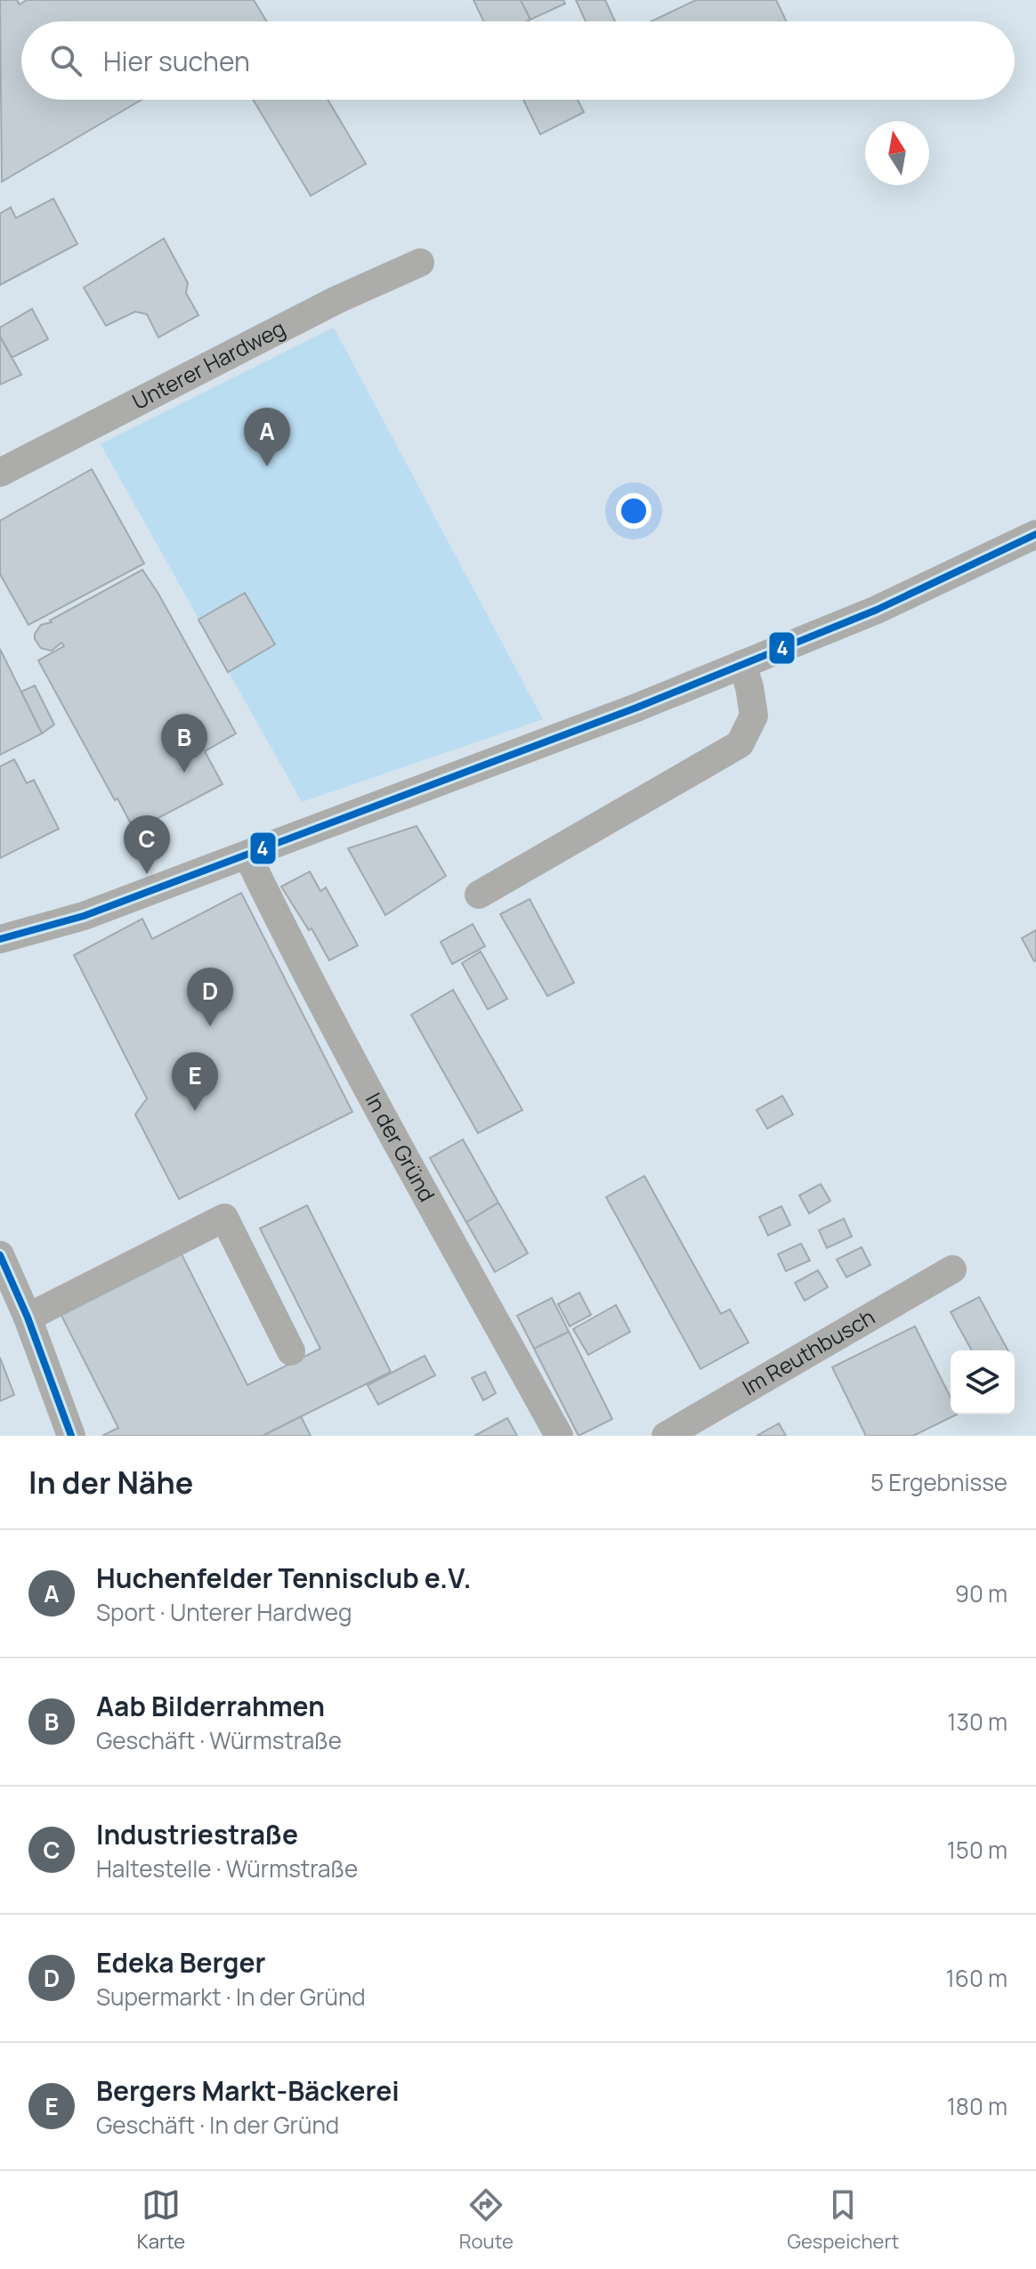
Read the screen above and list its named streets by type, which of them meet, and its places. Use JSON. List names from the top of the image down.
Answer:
{
  "streets": {
    "street": ["Unterer Hardweg", "In der Gründ", "Im Reuthbusch"]
  },
  "lines": ["transit line 4"],
  "north": "top",
  "page": {
    "search": "Hier suchen",
    "pins": [
      "A",
      "B",
      "C",
      "D",
      "E"
    ],
    "heading": ["In der Nähe", "5 Ergebnisse"],
    "list": [
      {
        "mark": "A",
        "name": "Huchenfelder Tennisclub e.V.",
        "note": "Sport · Unterer Hardweg",
        "value": "90 m"
      },
      {
        "mark": "B",
        "name": "Aab Bilderrahmen",
        "note": "Geschäft · Würmstraße",
        "value": "130 m"
      },
      {
        "mark": "C",
        "name": "Industriestraße",
        "note": "Haltestelle · Würmstraße",
        "value": "150 m"
      },
      {
        "mark": "D",
        "name": "Edeka Berger",
        "note": "Supermarkt · In der Gründ",
        "value": "160 m"
      },
      {
        "mark": "E",
        "name": "Bergers Markt-Bäckerei",
        "note": "Geschäft · In der Gründ",
        "value": "180 m"
      }
    ],
    "nav": ["Karte", "Route", "Gespeichert"]
  }
}
